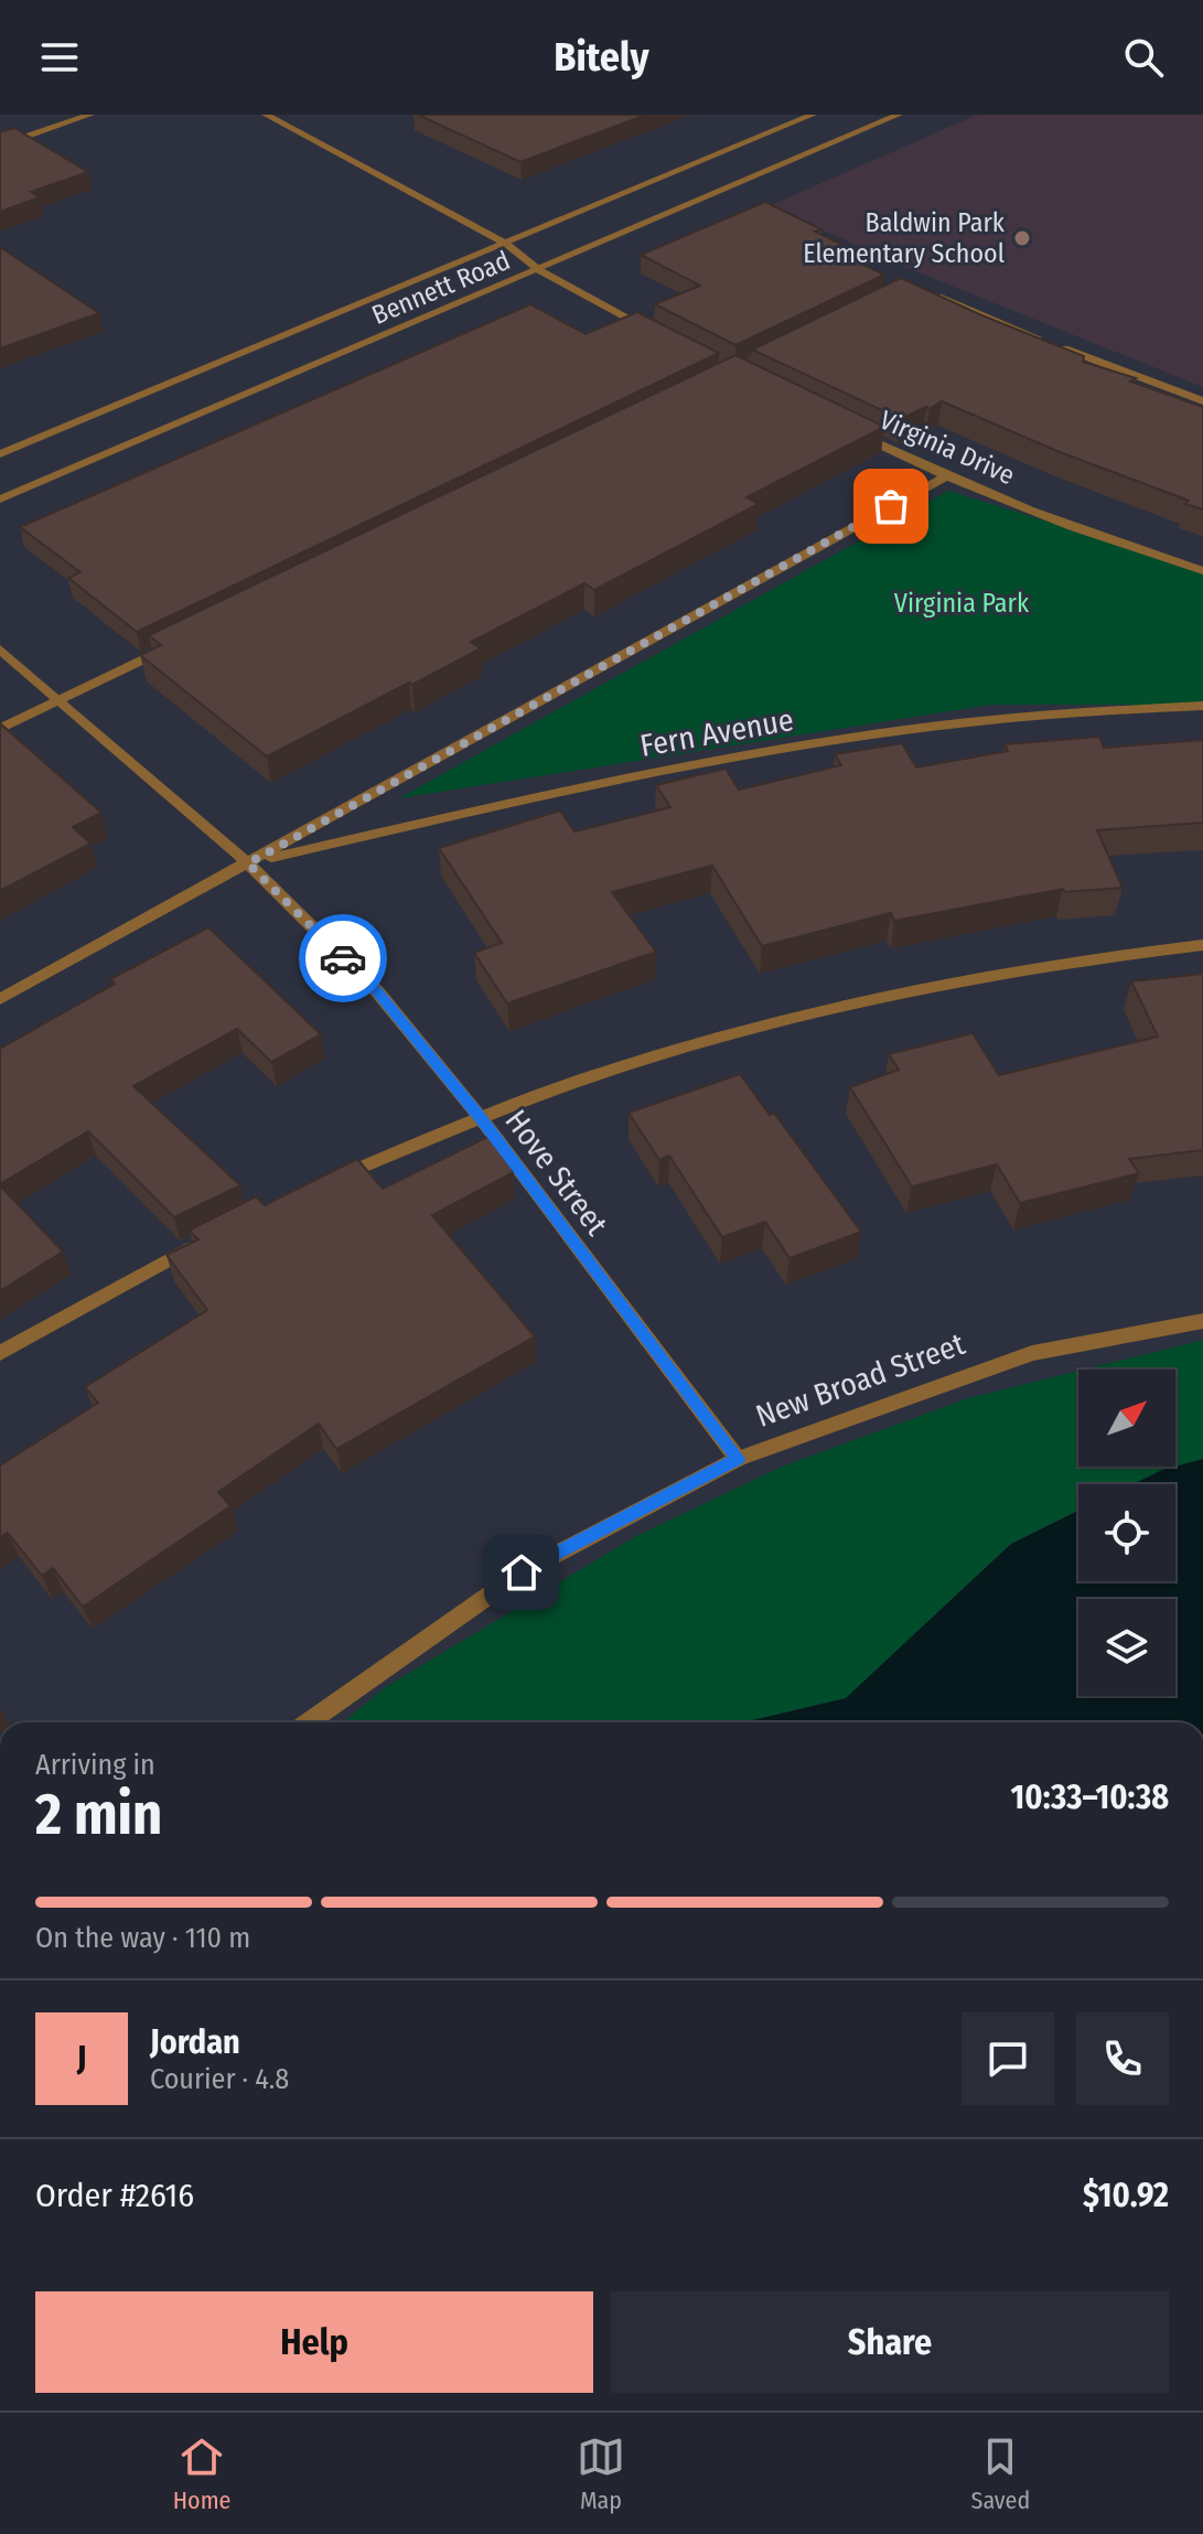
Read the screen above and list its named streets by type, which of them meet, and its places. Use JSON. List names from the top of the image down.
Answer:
{
  "streets": {
    "street": [
      "Bennett Road",
      "Virginia Drive",
      "Fern Avenue",
      "Hove Street",
      "New Broad Street"
    ]
  },
  "crossings": [
    ["Virginia Drive", "Fern Avenue"],
    ["Fern Avenue", "Hove Street"],
    ["Hove Street", "New Broad Street"]
  ],
  "parks": ["Virginia Park"],
  "places": ["Baldwin Park Elementary School"],
  "north": "top right",
  "page": {
    "header": "Bitely",
    "heading": ["2 min", "Arriving in", "10:33–10:38"],
    "panel": [
      "Jordan",
      "Courier · 4.8",
      "Order #2616",
      "$10.92"
    ],
    "bar": "On the way · 110 m",
    "round": "J",
    "buttons": ["Help", "Share"],
    "tabs": ["Home", "Map", "Saved"]
  }
}
